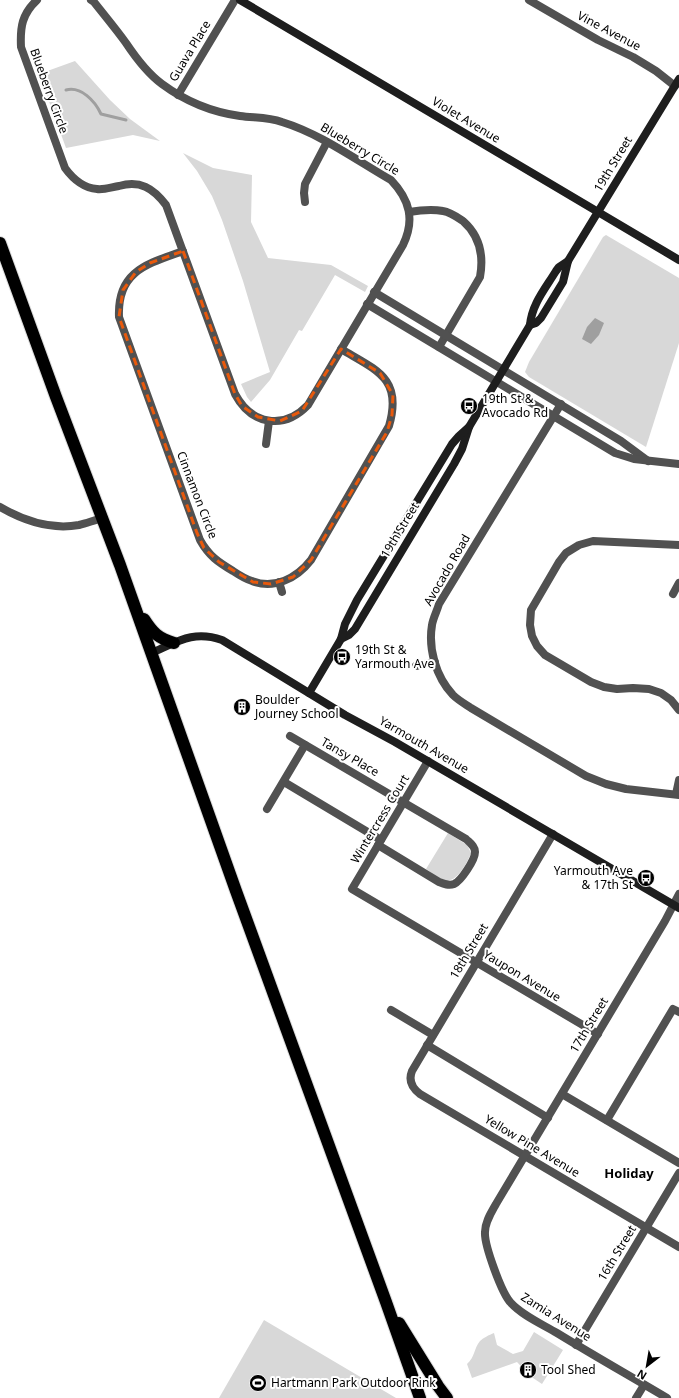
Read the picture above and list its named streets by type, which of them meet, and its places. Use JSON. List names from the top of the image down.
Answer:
{
  "streets": {
    "street": [
      "Vine Avenue",
      "Guava Place",
      "Blueberry Circle",
      "Violet Avenue",
      "19th Street",
      "Cinnamon Circle",
      "Avocado Road",
      "Yarmouth Avenue",
      "Tansy Place",
      "Wintercress Court",
      "18th Street",
      "Yaupon Avenue",
      "17th Street",
      "Yellow Pine Avenue",
      "16th Street",
      "Zamia Avenue"
    ]
  },
  "crossings": [
    ["Vine Avenue", "19th Street"],
    ["Guava Place", "Blueberry Circle"],
    ["Blueberry Circle", "Cinnamon Circle"],
    ["Violet Avenue", "19th Street"],
    ["19th Street", "Yarmouth Avenue"],
    ["Yarmouth Avenue", "Wintercress Court"],
    ["Yarmouth Avenue", "18th Street"],
    ["Yarmouth Avenue", "17th Street"],
    ["Tansy Place", "Wintercress Court"],
    ["Wintercress Court", "Yaupon Avenue"],
    ["18th Street", "Yaupon Avenue"],
    ["18th Street", "Yellow Pine Avenue"],
    ["Yaupon Avenue", "17th Street"],
    ["17th Street", "Yellow Pine Avenue"],
    ["17th Street", "Zamia Avenue"],
    ["Yellow Pine Avenue", "16th Street"],
    ["Yellow Pine Avenue", "Zamia Avenue"],
    ["16th Street", "Zamia Avenue"]
  ],
  "districts": ["Holiday"],
  "places": {
    "bus stop": ["19th St & Avocado Rd", "19th St & Yarmouth Ave", "Yarmouth Ave & 17th St"],
    "building": ["Boulder Journey School", "Tool Shed"],
    "sports": ["Hartmann Park Outdoor Rink"]
  },
  "north": "bottom left"
}
